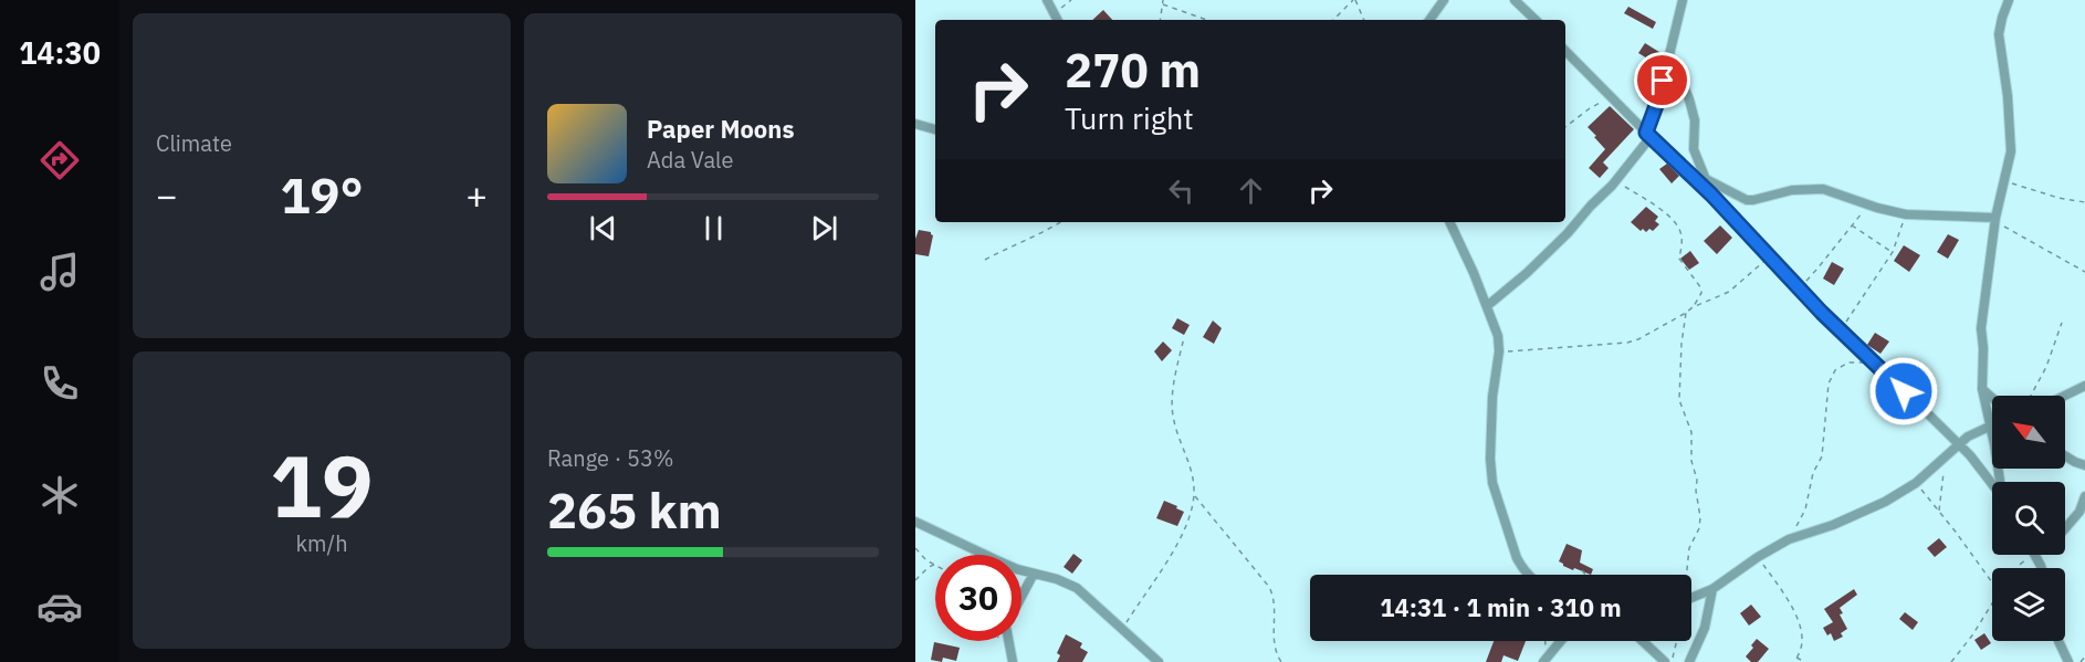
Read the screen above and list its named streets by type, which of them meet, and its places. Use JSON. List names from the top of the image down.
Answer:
{
  "north": "top left",
  "page": {
    "tabs": "14:30",
    "tile": [
      "Climate",
      ["19", "km/h"],
      ["Range · 53%", "265 km"]
    ],
    "turn": ["270 m", "Turn right"],
    "song": ["Paper Moons", "Ada Vale"],
    "heat": ["−", "19°", "+"],
    "limit": "30",
    "trip": "14:31 · 1 min · 310 m"
  }
}
